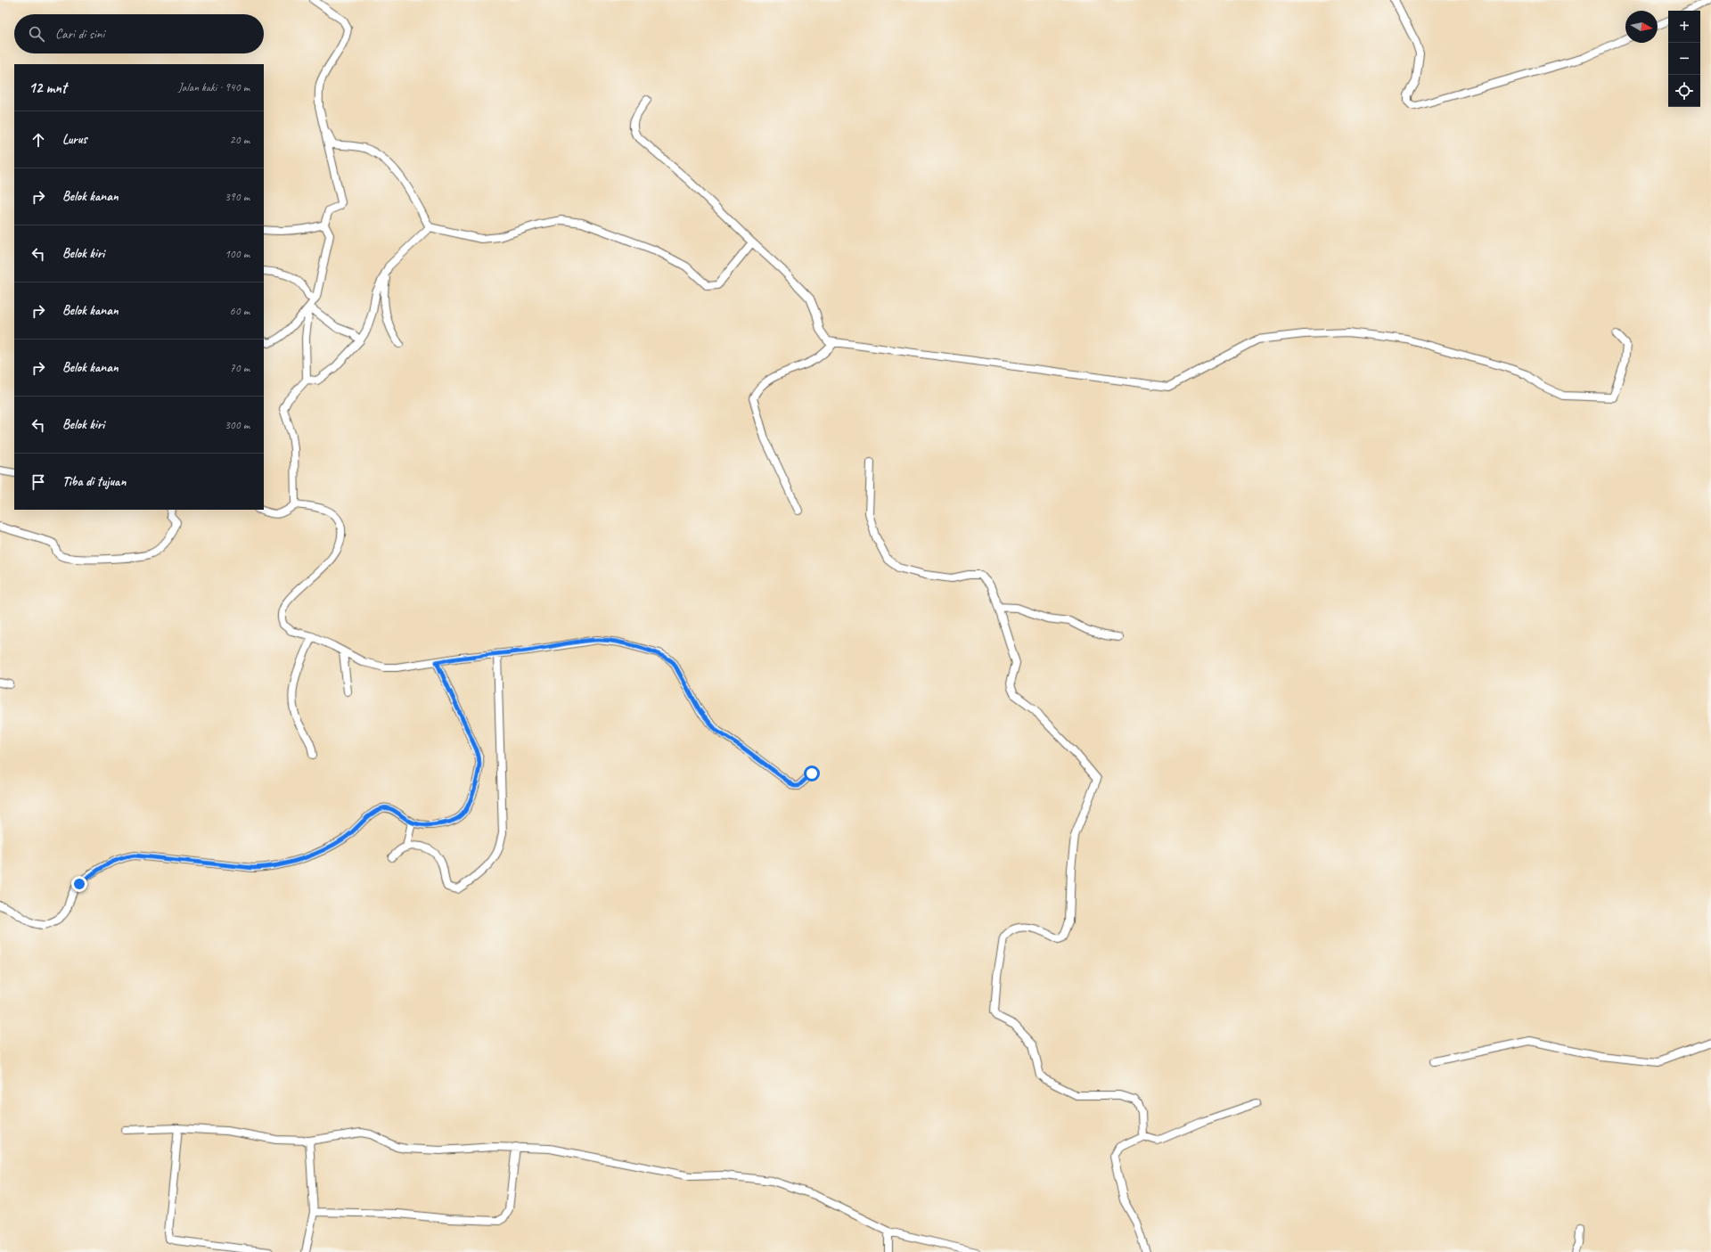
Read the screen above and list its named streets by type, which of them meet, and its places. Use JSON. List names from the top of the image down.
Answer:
{
  "north": "right",
  "page": {
    "map_buttons": ["+", "−"],
    "search": "Cari di sini",
    "heading": ["12 mnt", "Jalan kaki · 940 m"],
    "list": [
      ["Lurus", "20 m"],
      ["Belok kanan", "390 m"],
      ["Belok kiri", "100 m"],
      ["Belok kanan", "60 m"],
      ["Belok kanan", "70 m"],
      ["Belok kiri", "300 m"],
      "Tiba di tujuan"
    ]
  }
}
